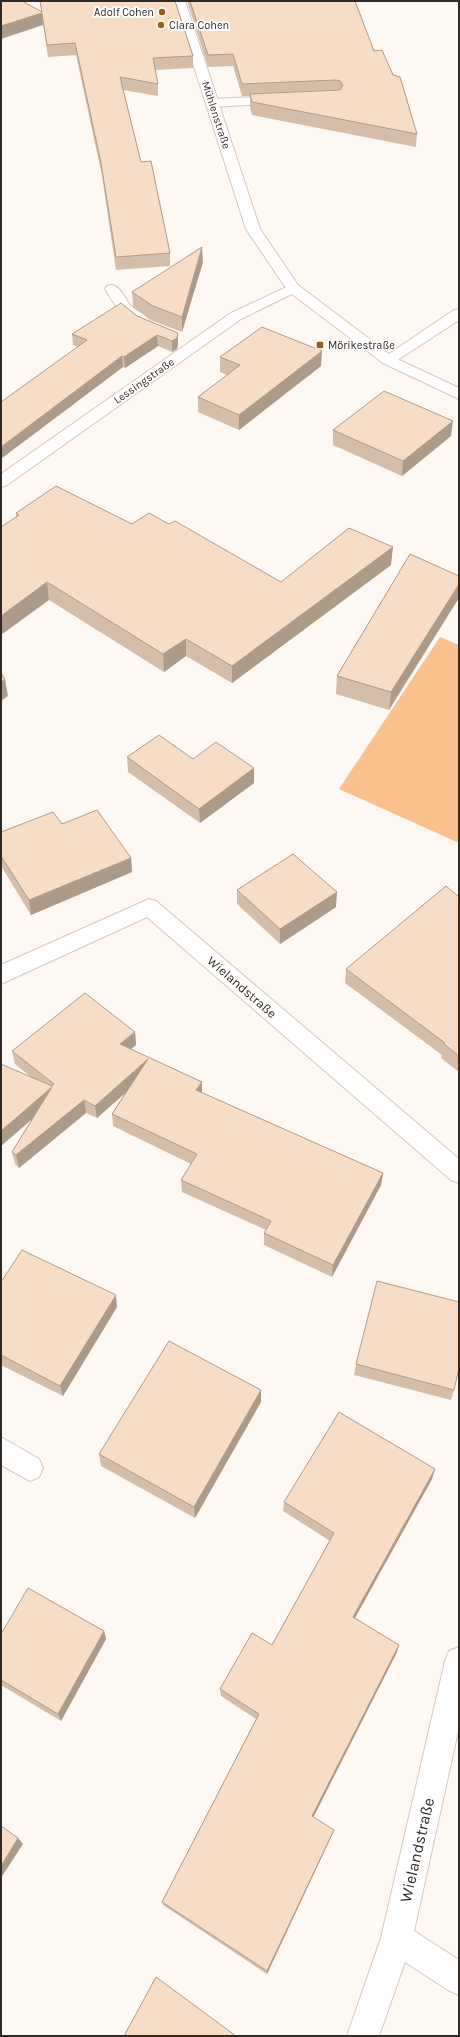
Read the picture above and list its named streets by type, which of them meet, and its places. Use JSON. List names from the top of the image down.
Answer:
{
  "streets": {
    "street": ["Mühlenstraße", "Lessingstraße", "Wielandstraße"]
  },
  "crossings": [
    ["Mühlenstraße", "Lessingstraße"]
  ],
  "places": {
    "other": ["Adolf Cohen", "Clara Cohen"],
    "transit": ["Mörikestraße"]
  }
}
